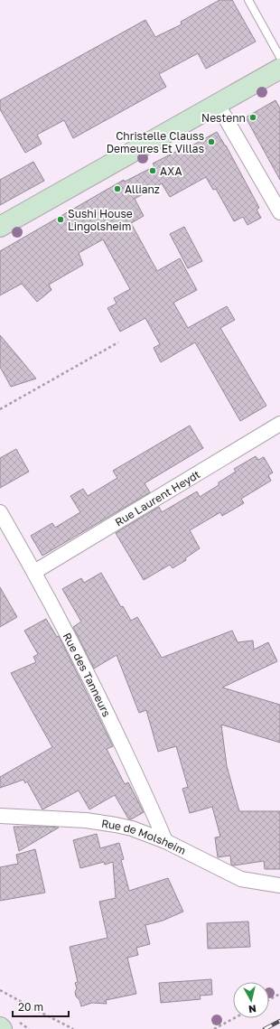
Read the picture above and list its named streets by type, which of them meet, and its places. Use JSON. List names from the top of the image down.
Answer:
{
  "streets": {
    "street": ["Rue Laurent Heydt", "Rue des Tanneurs", "Rue de Molsheim"]
  },
  "crossings": [
    ["Rue Laurent Heydt", "Rue des Tanneurs"],
    ["Rue des Tanneurs", "Rue de Molsheim"]
  ],
  "places": [
    "Nestenn",
    "Christelle Clauss Demeures Et Villas",
    "AXA",
    "Allianz",
    "Sushi House Lingolsheim"
  ],
  "scale_bar": "20 m",
  "north": "bottom"
}
